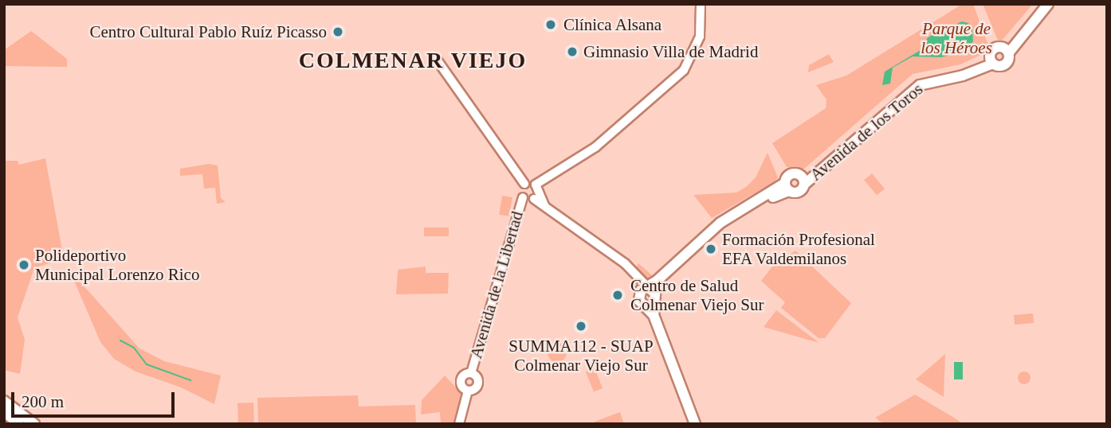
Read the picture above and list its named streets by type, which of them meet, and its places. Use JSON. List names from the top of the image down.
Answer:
{
  "streets": {
    "main road": ["Avenida de los Toros"],
    "street": ["Avenida de la Libertad"]
  },
  "districts": ["COLMENAR VIEJO"],
  "parks": ["Parque de los Héroes"],
  "places": [
    "Clínica Alsana",
    "Centro Cultural Pablo Ruíz Picasso",
    "Gimnasio Villa de Madrid",
    "Formación Profesional EFA Valdemilanos",
    "Polideportivo Municipal Lorenzo Rico",
    "Centro de Salud Colmenar Viejo Sur",
    "SUMMA112 - SUAP Colmenar Viejo Sur"
  ],
  "scale_bar": "200 m"
}
